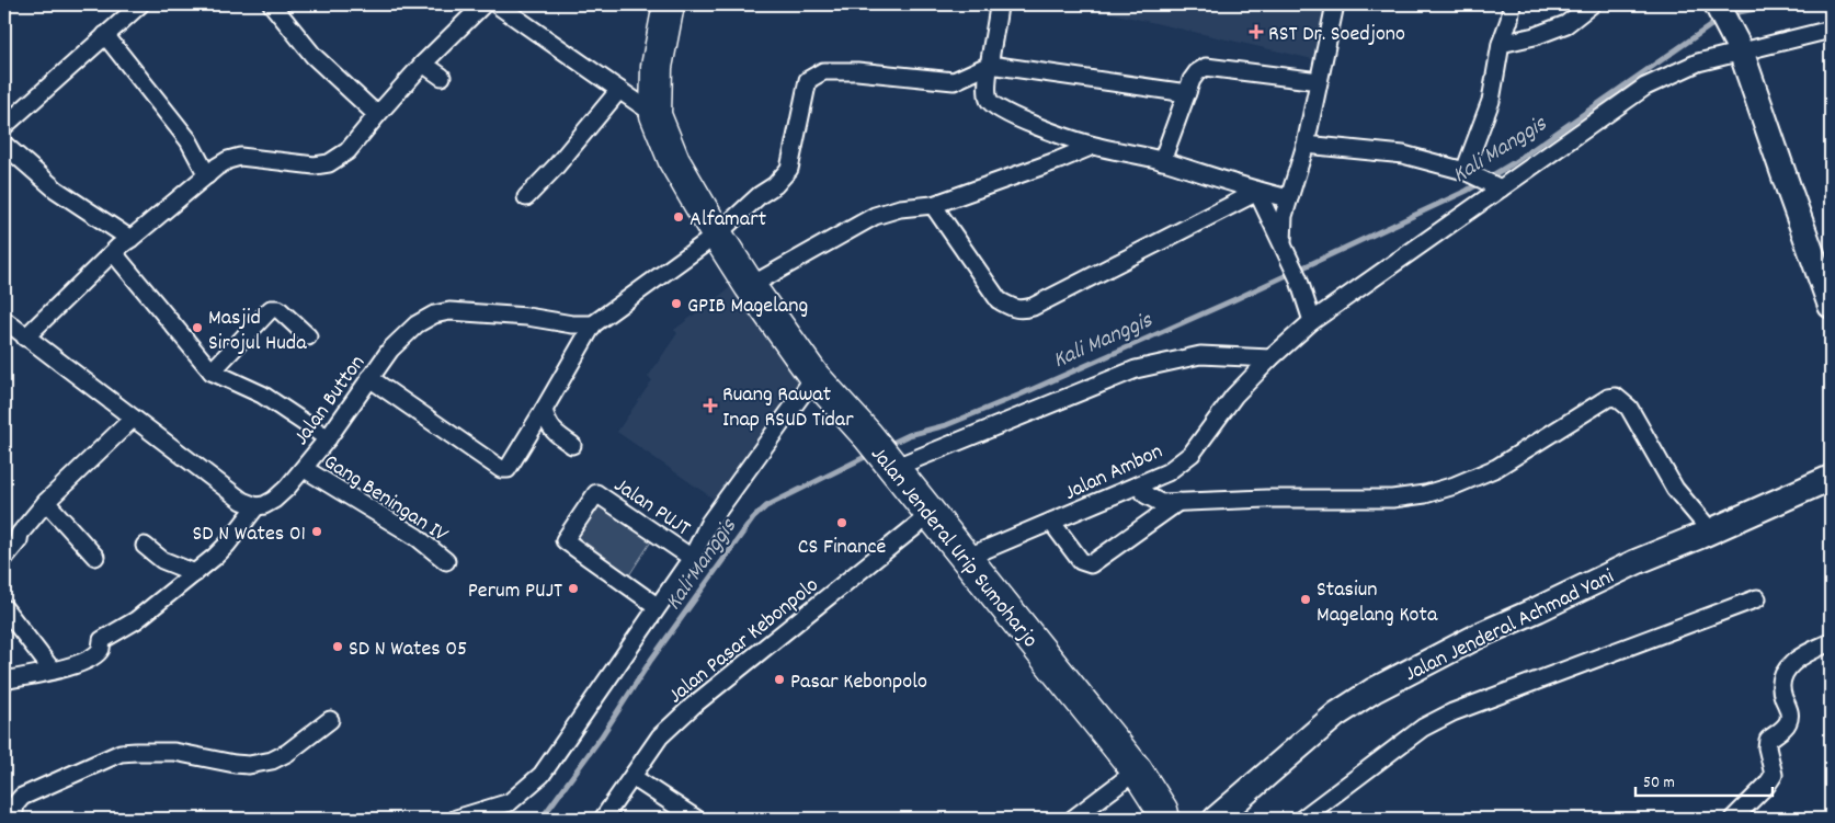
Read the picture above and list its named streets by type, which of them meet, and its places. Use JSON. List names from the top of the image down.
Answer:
{
  "streets": {
    "highway": ["Jalan Jenderal Urip Sumoharjo"],
    "main road": ["Jalan Jenderal Achmad Yani"],
    "street": [
      "Jalan Button",
      "Jalan Ambon",
      "Gang Beningan IV",
      "Jalan PUJT",
      "Jalan Pasar Kebonpolo"
    ]
  },
  "crossings": [
    ["Jalan Button", "Gang Beningan IV"],
    ["Jalan Ambon", "Jalan Jenderal Urip Sumoharjo"],
    ["Jalan Jenderal Urip Sumoharjo", "Jalan Pasar Kebonpolo"]
  ],
  "water": ["Kali Manggis"],
  "places": {
    "health": ["RST Dr. Soedjono", "Ruang Rawat Inap RSUD Tidar"],
    "other": [
      "Alfamart",
      "GPIB Magelang",
      "Masjid Sirojul Huda",
      "CS Finance",
      "SD N Wates 01",
      "Perum PUJT",
      "Stasiun Magelang Kota",
      "SD N Wates 05",
      "Pasar Kebonpolo"
    ]
  },
  "scale_bar": "50 m"
}
